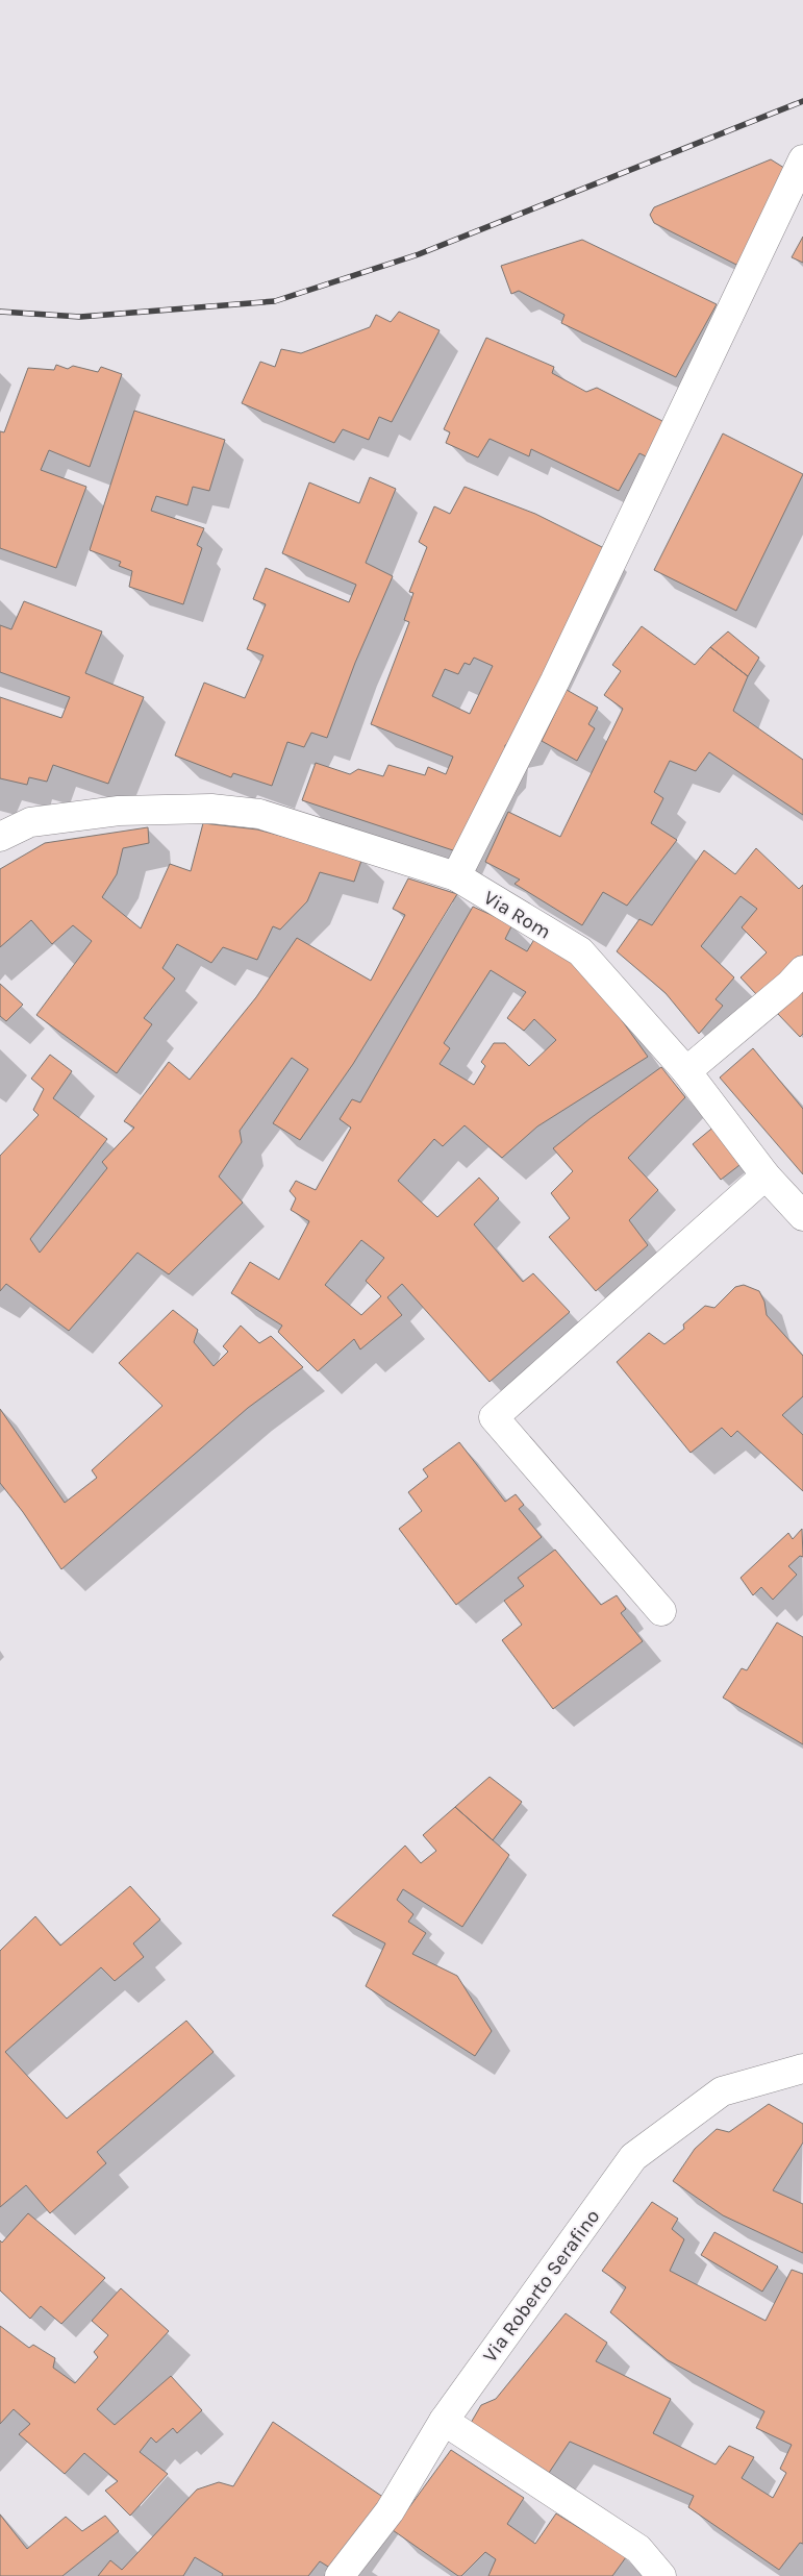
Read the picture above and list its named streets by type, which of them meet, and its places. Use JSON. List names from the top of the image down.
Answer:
{
  "streets": {
    "street": ["Via Rom", "Via Roberto Serafino"]
  }
}
